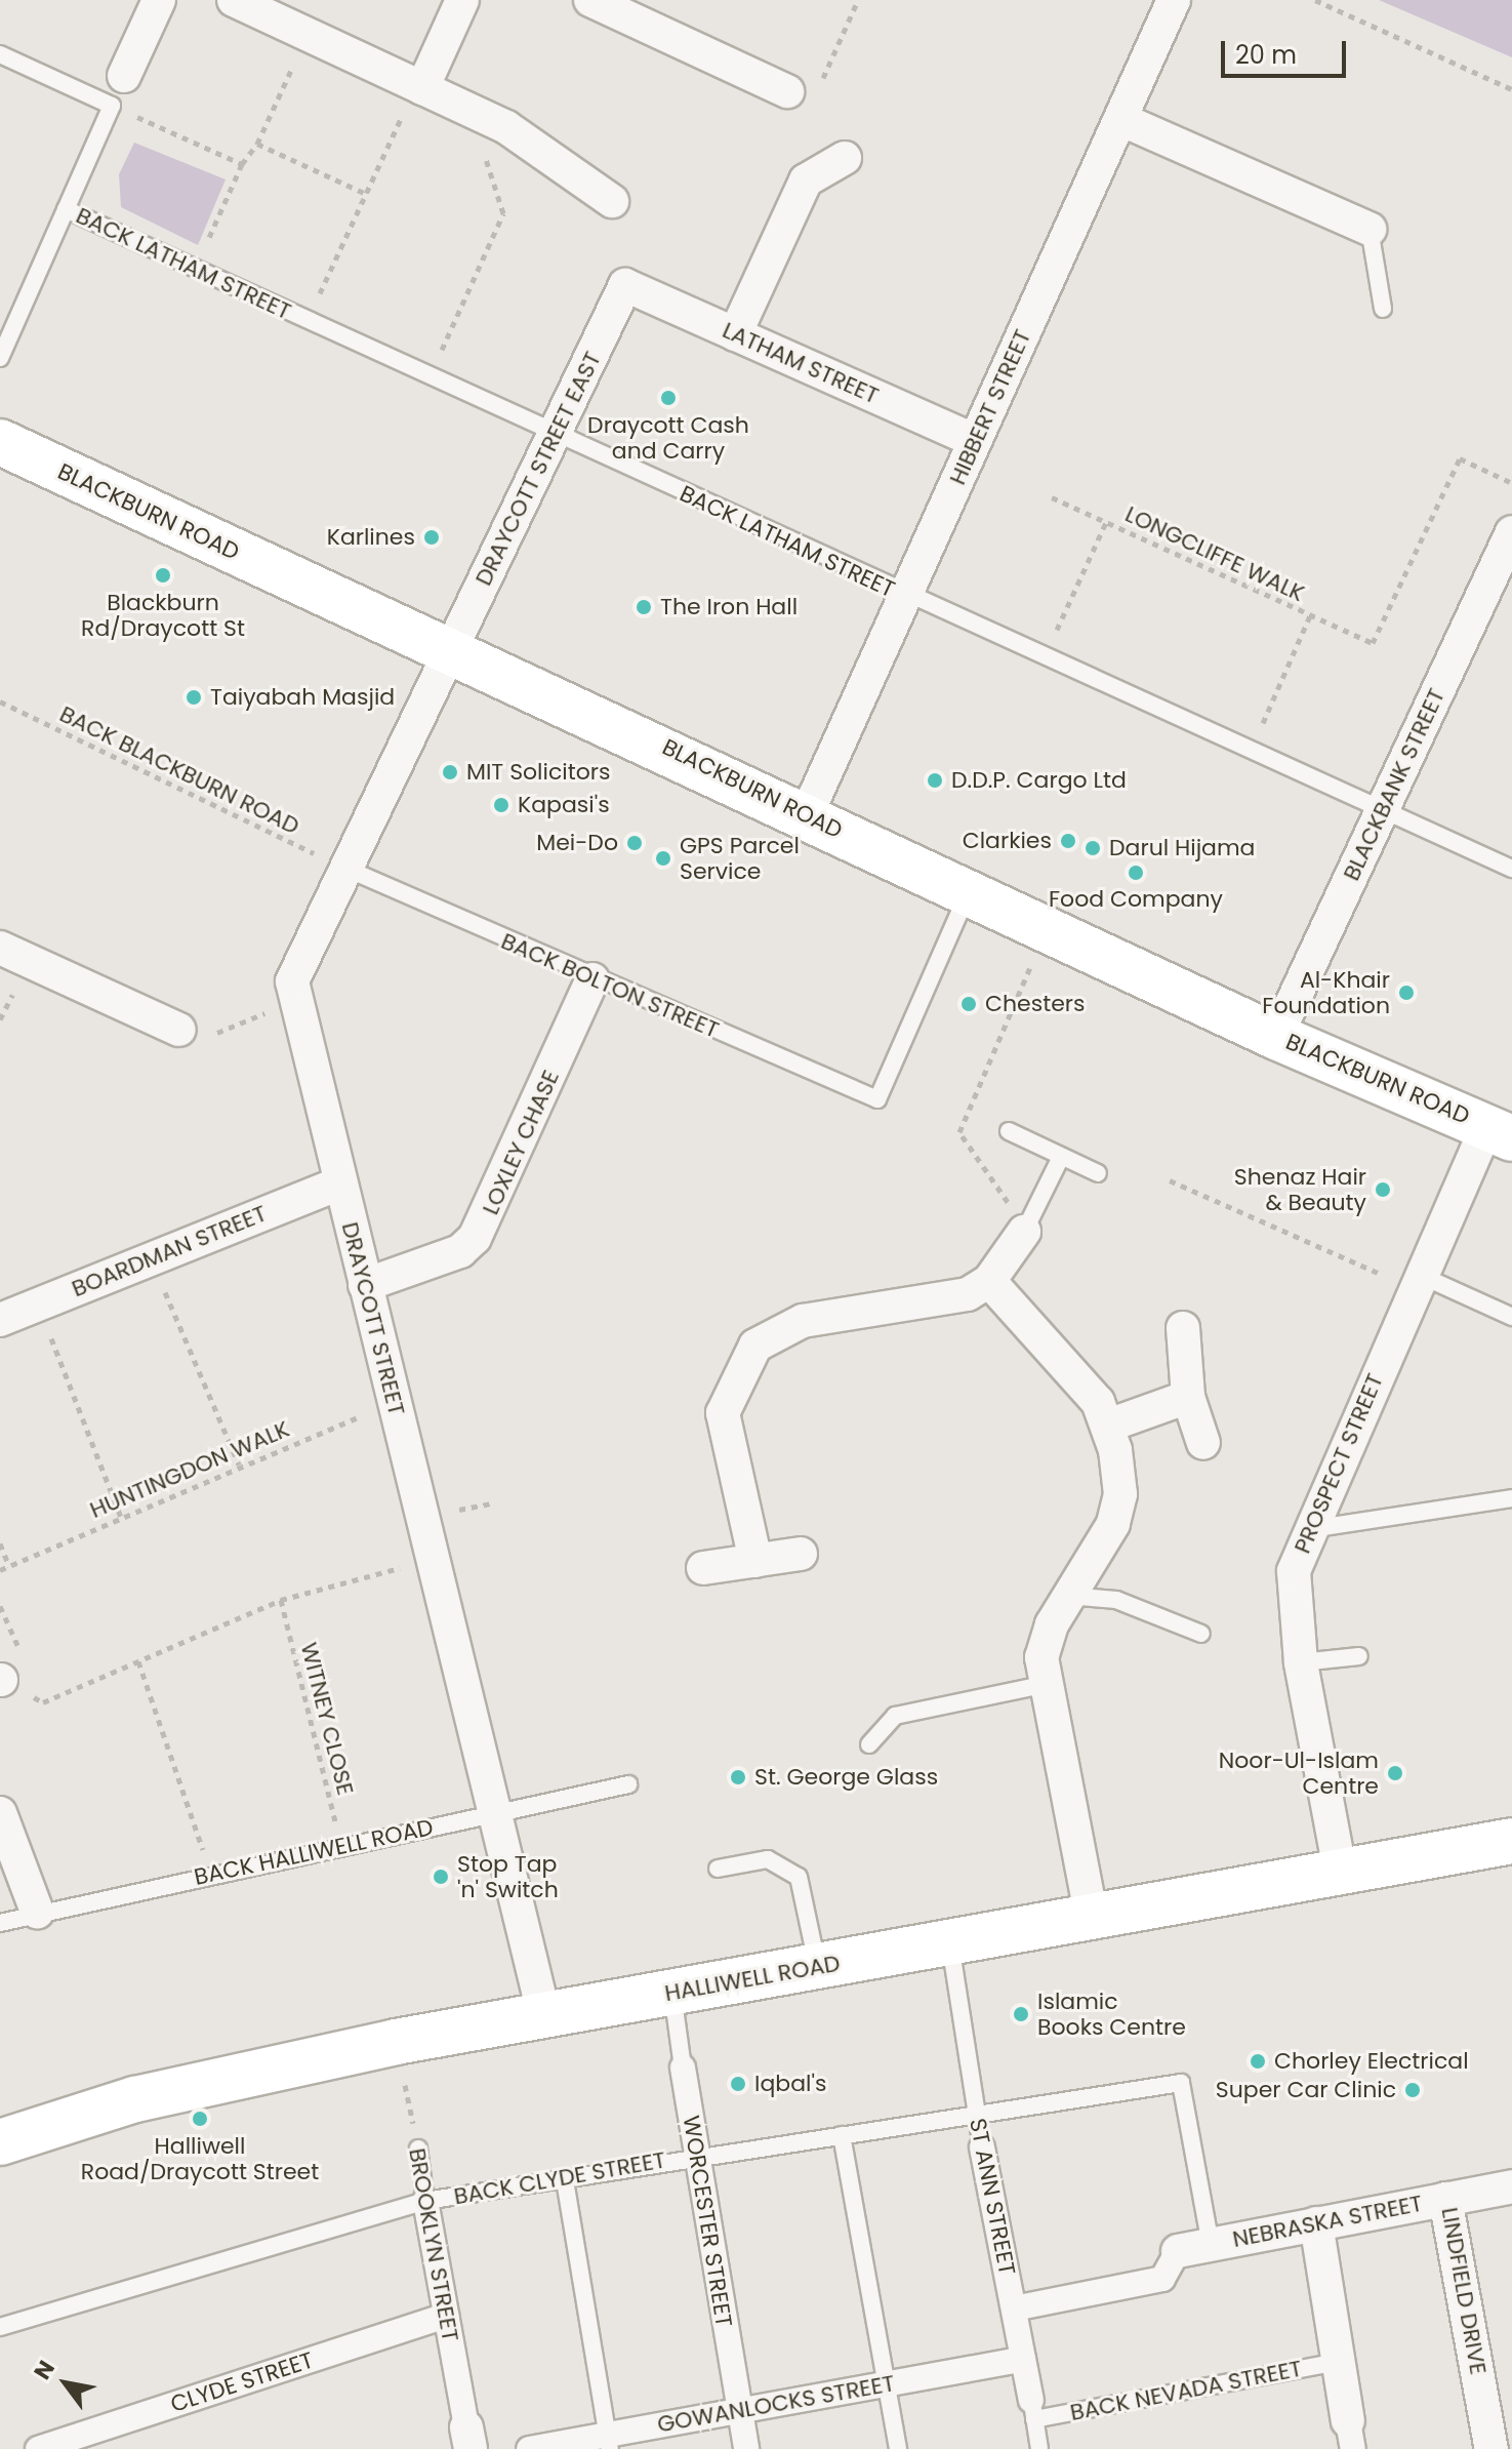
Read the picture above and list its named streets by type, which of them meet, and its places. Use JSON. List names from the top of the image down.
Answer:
{
  "streets": {
    "main road": ["BLACKBURN ROAD", "HALLIWELL ROAD"],
    "street": [
      "LATHAM STREET",
      "HIBBERT STREET",
      "DRAYCOTT STREET EAST",
      "BLACKBANK STREET",
      "LOXLEY CHASE",
      "BOARDMAN STREET",
      "DRAYCOTT STREET",
      "PROSPECT STREET",
      "ST ANN STREET",
      "WORCESTER STREET",
      "NEBRASKA STREET",
      "BROOKLYN STREET",
      "LINDFIELD DRIVE",
      "CLYDE STREET",
      "GOWANLOCKS STREET"
    ],
    "lane": [
      "BACK LATHAM STREET",
      "BACK BOLTON STREET",
      "BACK HALLIWELL ROAD",
      "BACK CLYDE STREET",
      "BACK NEVADA STREET"
    ],
    "path": [
      "LONGCLIFFE WALK",
      "BACK BLACKBURN ROAD",
      "HUNTINGDON WALK",
      "WITNEY CLOSE"
    ]
  },
  "crossings": [
    ["BACK LATHAM STREET", "HIBBERT STREET"],
    ["BACK LATHAM STREET", "DRAYCOTT STREET EAST"],
    ["BACK LATHAM STREET", "LONGCLIFFE WALK"],
    ["BACK LATHAM STREET", "BLACKBANK STREET"],
    ["LATHAM STREET", "HIBBERT STREET"],
    ["LATHAM STREET", "DRAYCOTT STREET EAST"],
    ["HIBBERT STREET", "BLACKBURN ROAD"],
    ["DRAYCOTT STREET EAST", "BLACKBURN ROAD"],
    ["DRAYCOTT STREET EAST", "DRAYCOTT STREET"],
    ["BLACKBURN ROAD", "BLACKBANK STREET"],
    ["BLACKBURN ROAD", "BACK BOLTON STREET"],
    ["BLACKBURN ROAD", "DRAYCOTT STREET"],
    ["BLACKBURN ROAD", "PROSPECT STREET"],
    ["BACK BLACKBURN ROAD", "BACK BOLTON STREET"],
    ["BACK BLACKBURN ROAD", "DRAYCOTT STREET"],
    ["BACK BOLTON STREET", "LOXLEY CHASE"],
    ["BACK BOLTON STREET", "DRAYCOTT STREET"],
    ["LOXLEY CHASE", "DRAYCOTT STREET"],
    ["BOARDMAN STREET", "DRAYCOTT STREET"],
    ["DRAYCOTT STREET", "HUNTINGDON WALK"],
    ["DRAYCOTT STREET", "BACK HALLIWELL ROAD"],
    ["DRAYCOTT STREET", "HALLIWELL ROAD"],
    ["PROSPECT STREET", "HALLIWELL ROAD"],
    ["WITNEY CLOSE", "BACK HALLIWELL ROAD"],
    ["HALLIWELL ROAD", "ST ANN STREET"],
    ["HALLIWELL ROAD", "WORCESTER STREET"],
    ["HALLIWELL ROAD", "BROOKLYN STREET"],
    ["BACK CLYDE STREET", "ST ANN STREET"],
    ["BACK CLYDE STREET", "WORCESTER STREET"],
    ["BACK CLYDE STREET", "NEBRASKA STREET"],
    ["BACK CLYDE STREET", "BROOKLYN STREET"],
    ["ST ANN STREET", "NEBRASKA STREET"],
    ["ST ANN STREET", "BACK NEVADA STREET"],
    ["ST ANN STREET", "GOWANLOCKS STREET"],
    ["WORCESTER STREET", "GOWANLOCKS STREET"],
    ["NEBRASKA STREET", "LINDFIELD DRIVE"],
    ["BROOKLYN STREET", "CLYDE STREET"]
  ],
  "places": [
    "Draycott Cash and Carry",
    "Karlines",
    "Blackburn Rd/Draycott St",
    "The Iron Hall",
    "Taiyabah Masjid",
    "MIT Solicitors",
    "D.D.P. Cargo Ltd",
    "Kapasi's",
    "Clarkies",
    "Mei-Do",
    "Darul Hijama",
    "GPS Parcel Service",
    "Food Company",
    "Al-Khair Foundation",
    "Chesters",
    "Shenaz Hair & Beauty",
    "Noor-Ul-Islam Centre",
    "St. George Glass",
    "Stop Tap 'n' Switch",
    "Islamic Books Centre",
    "Chorley Electrical",
    "Iqbal's",
    "Super Car Clinic",
    "Halliwell Road/Draycott Street"
  ],
  "scale_bar": "20 m",
  "north": "top left"
}
